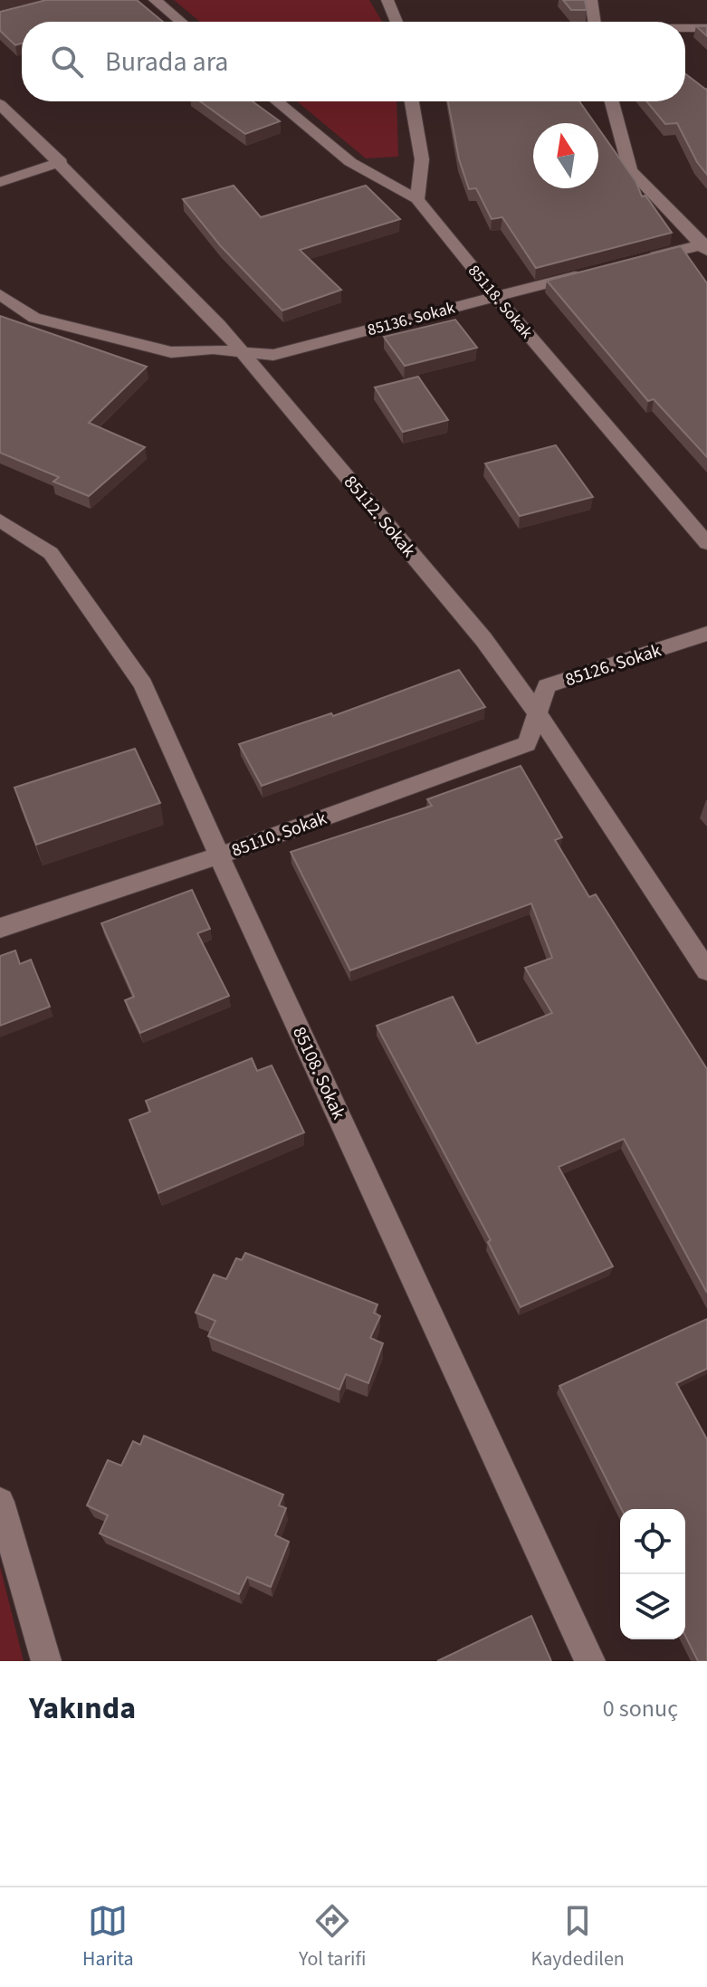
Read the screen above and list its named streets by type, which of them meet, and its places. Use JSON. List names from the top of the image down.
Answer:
{
  "streets": {
    "street": [
      "85118. Sokak",
      "85136. Sokak",
      "85112. Sokak",
      "85126. Sokak",
      "85110. Sokak",
      "85108. Sokak"
    ]
  },
  "crossings": [
    ["85118. Sokak", "85136. Sokak"],
    ["85136. Sokak", "85112. Sokak"],
    ["85112. Sokak", "85126. Sokak"],
    ["85112. Sokak", "85110. Sokak"],
    ["85126. Sokak", "85110. Sokak"],
    ["85110. Sokak", "85108. Sokak"]
  ],
  "north": "top",
  "page": {
    "search": "Burada ara",
    "heading": ["Yakında", "0 sonuç"],
    "nav": ["Harita", "Yol tarifi", "Kaydedilen"]
  }
}
